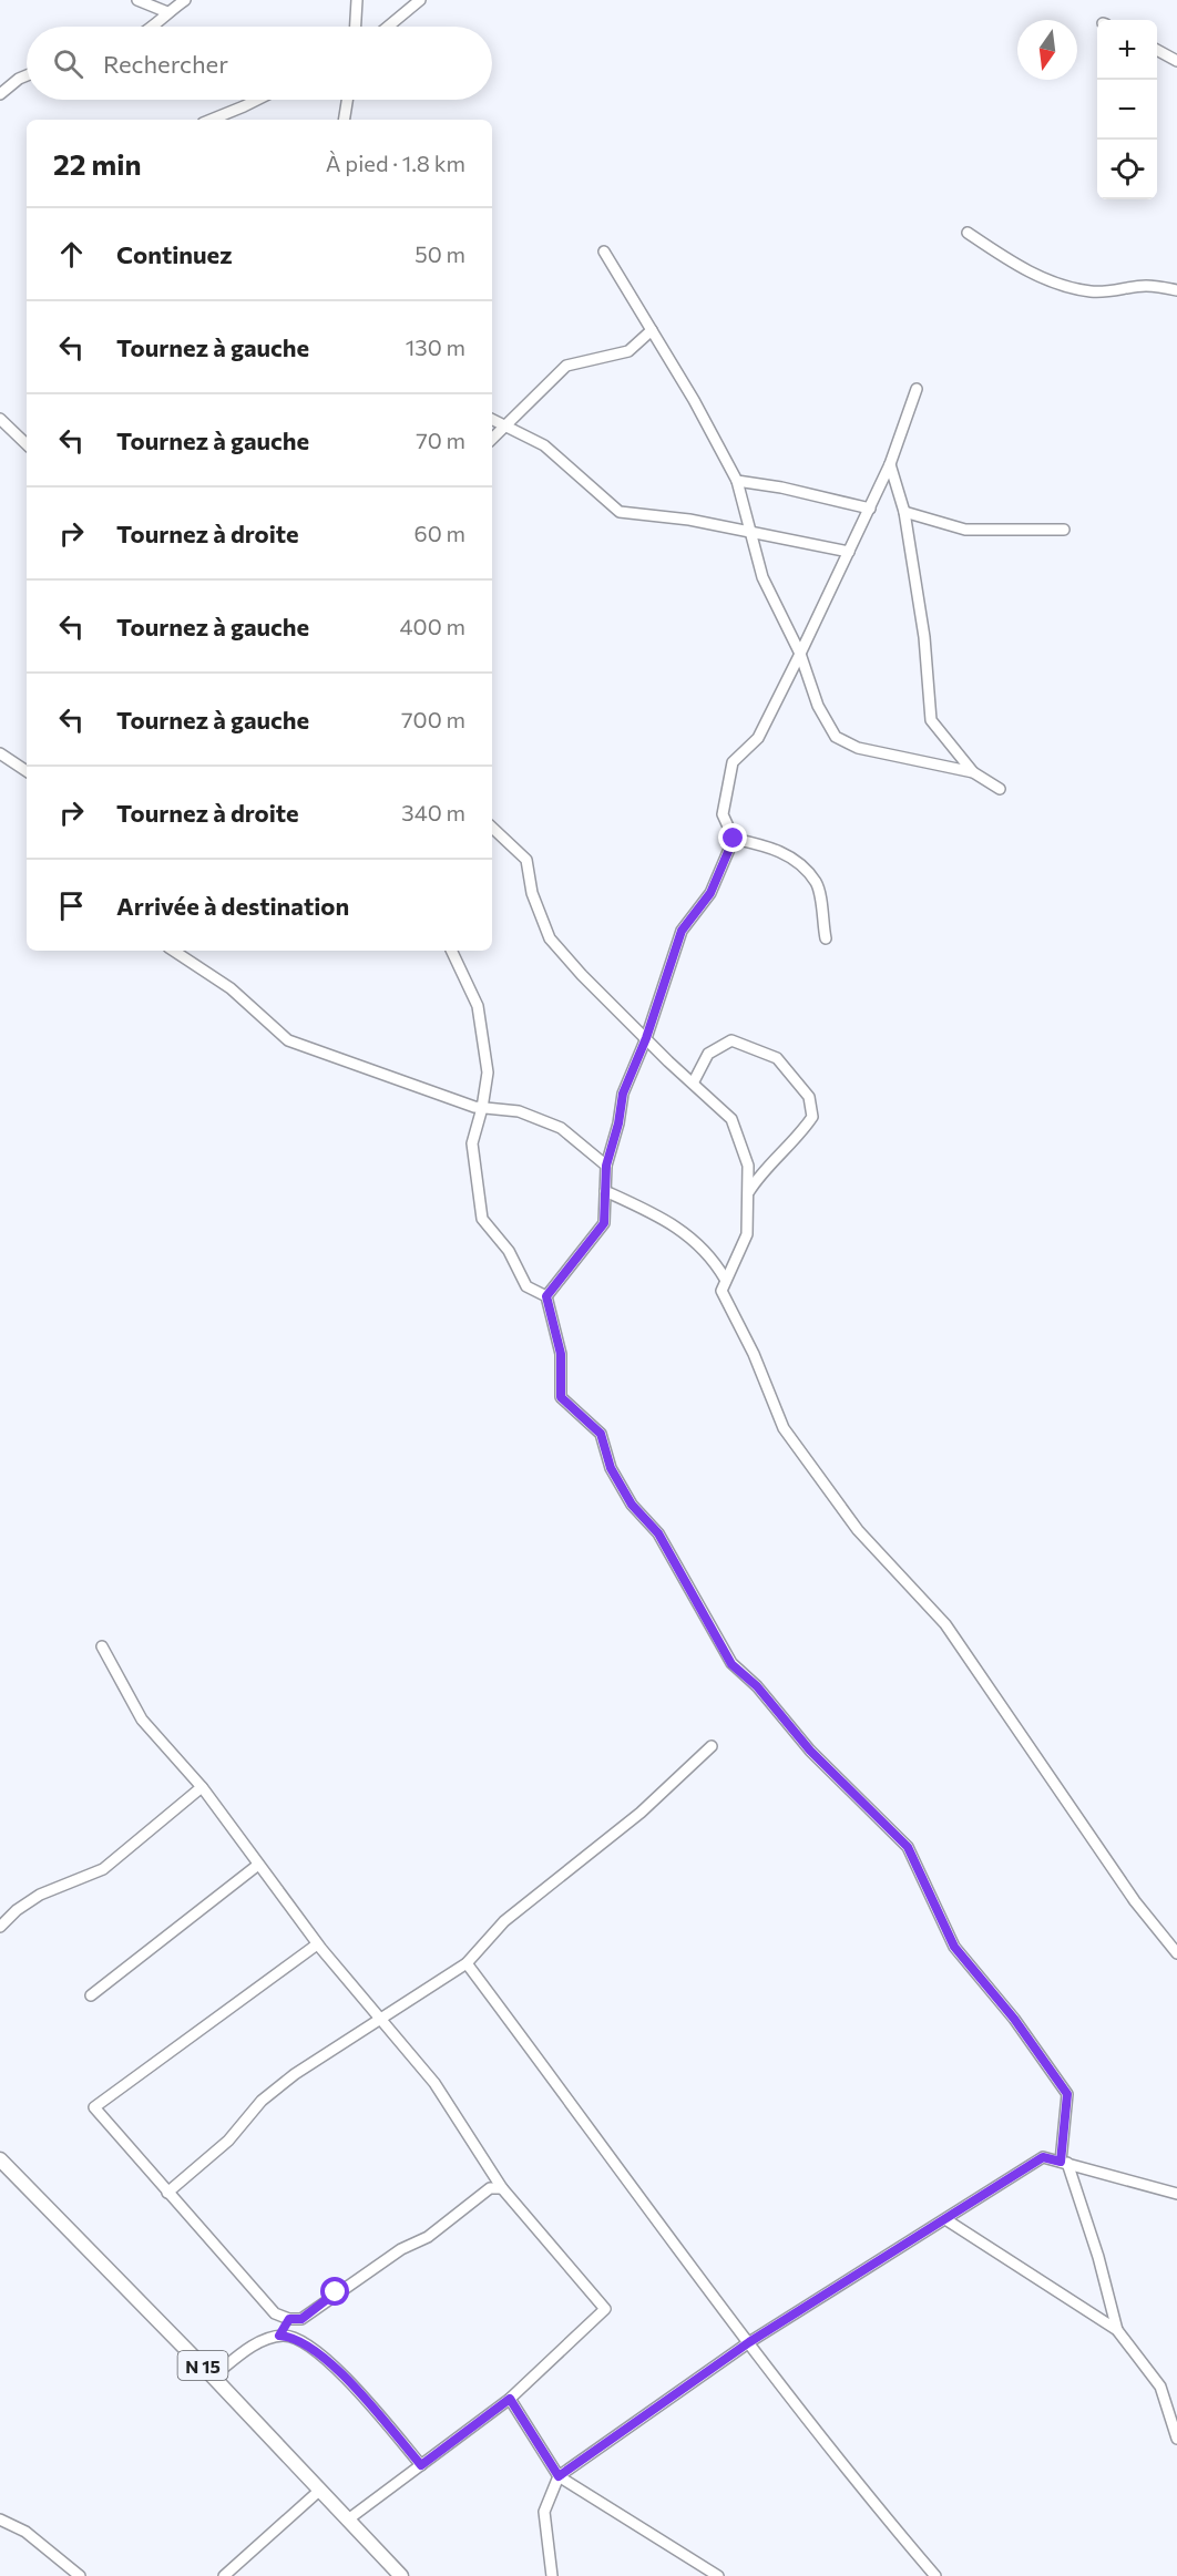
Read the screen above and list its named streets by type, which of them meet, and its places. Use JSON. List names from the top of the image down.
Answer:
{
  "streets": {
    "main road": ["N 15"]
  },
  "north": "bottom",
  "page": {
    "map_buttons": ["+", "−"],
    "search": "Rechercher",
    "heading": ["22 min", "À pied · 1.8 km"],
    "list": [
      ["Continuez", "50 m"],
      ["Tournez à gauche", "130 m"],
      ["Tournez à gauche", "70 m"],
      ["Tournez à droite", "60 m"],
      ["Tournez à gauche", "400 m"],
      ["Tournez à gauche", "700 m"],
      ["Tournez à droite", "340 m"],
      "Arrivée à destination"
    ]
  }
}
